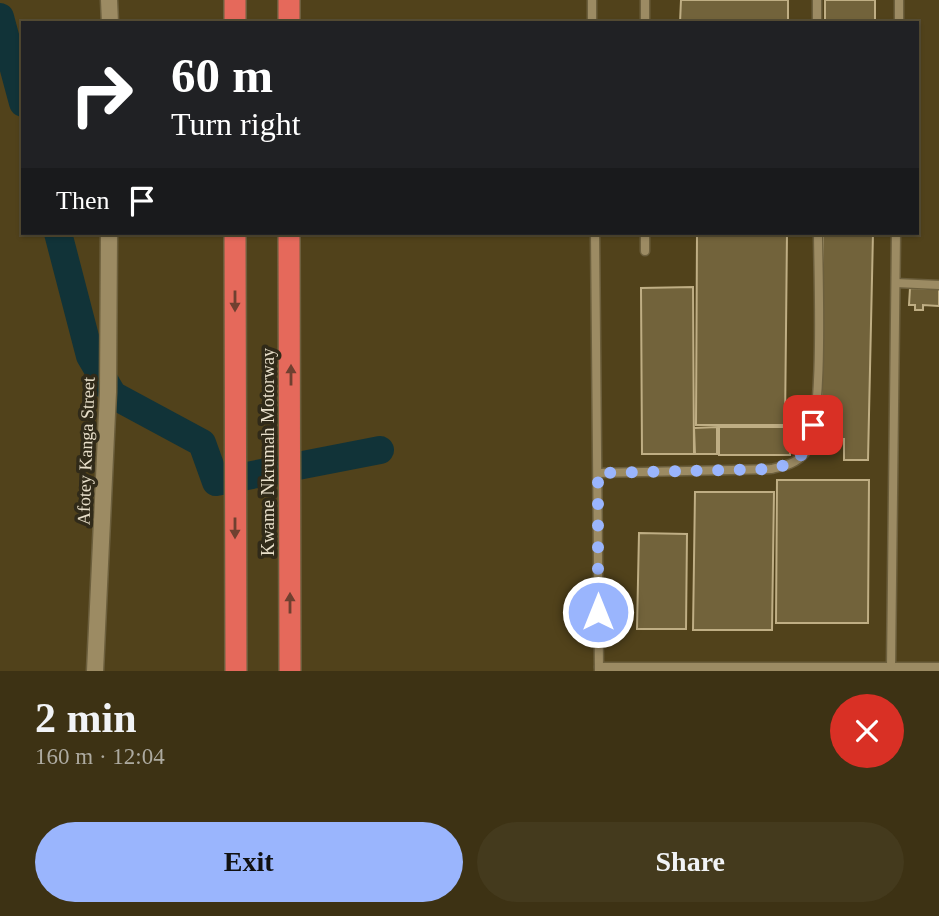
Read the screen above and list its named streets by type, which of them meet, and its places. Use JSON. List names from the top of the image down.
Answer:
{
  "streets": {
    "highway": ["Kwame Nkrumah Motorway"],
    "street": ["Afotey Kanga Street"]
  },
  "page": {
    "turn": ["60 m", "Turn right"],
    "then": "Then",
    "heading": ["2 min", "160 m · 12:04"],
    "buttons": ["Exit", "Share"]
  }
}
